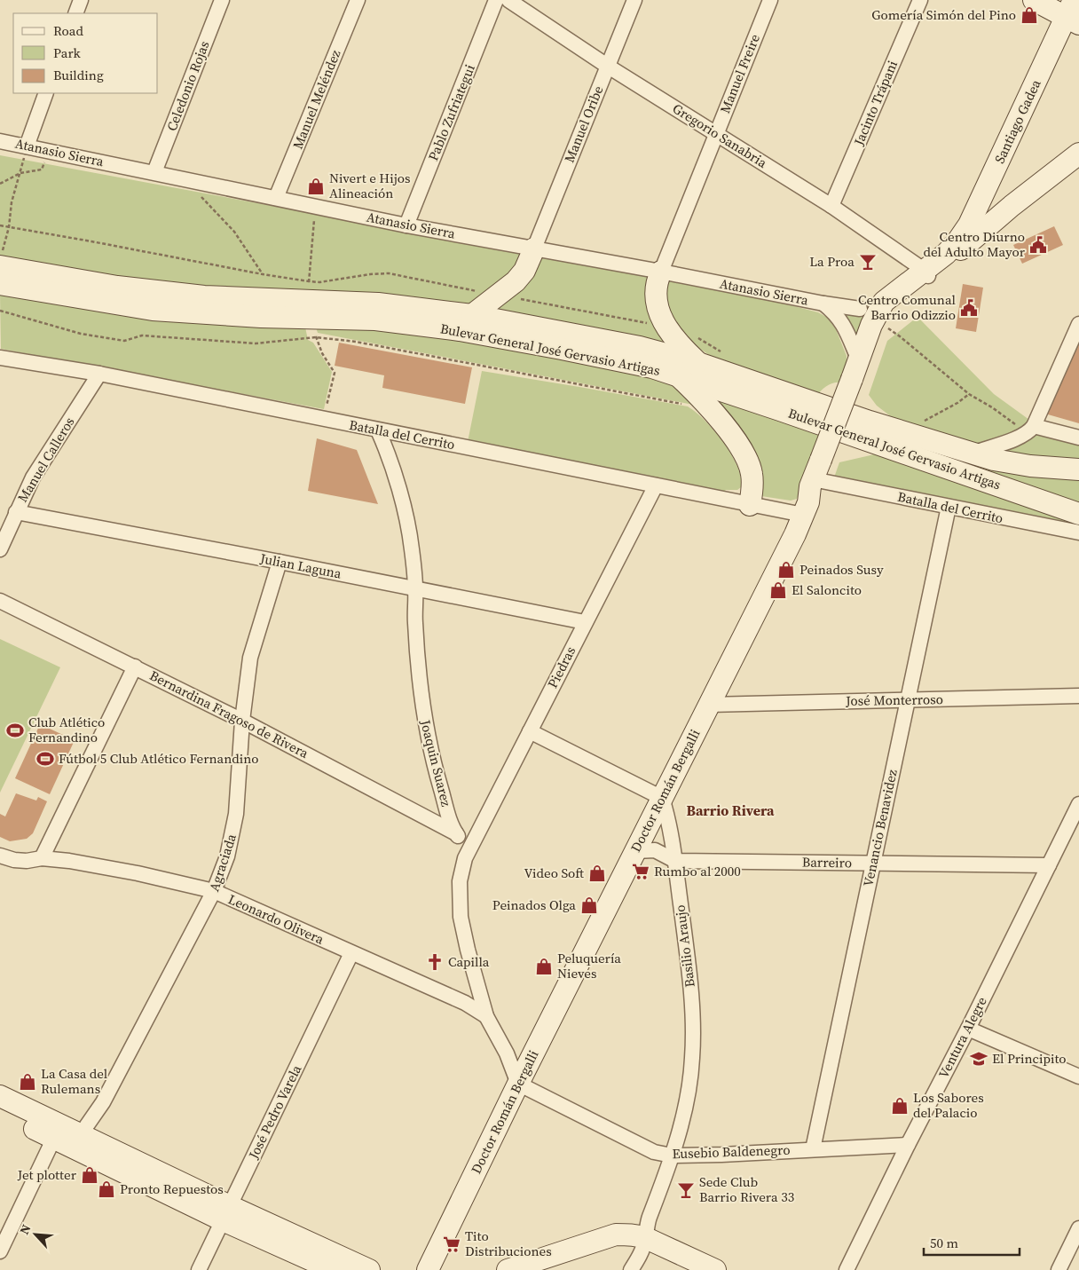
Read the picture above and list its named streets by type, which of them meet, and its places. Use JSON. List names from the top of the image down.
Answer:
{
  "streets": {
    "main road": ["Santiago Gadea", "Bulevar General José Gervasio Artigas", "Doctor Román Bergalli"],
    "street": [
      "Manuel Freire",
      "Celedonio Rojas",
      "Manuel Meléndez",
      "Jacinto Trápani",
      "Pablo Zufriategui",
      "Manuel Oribe",
      "Gregorio Sanabria",
      "Atanasio Sierra",
      "Batalla del Cerrito",
      "Manuel Calleros",
      "Julian Laguna",
      "Piedras",
      "José Monterroso",
      "Bernardina Fragoso de Rivera",
      "Joaquin Suarez",
      "Venancio Benavidez",
      "Agraciada",
      "Barreiro",
      "Leonardo Olivera",
      "Basilio Araujo",
      "Ventura Alegre",
      "José Pedro Varela",
      "Eusebio Baldenegro"
    ]
  },
  "crossings": [
    ["Manuel Freire", "Gregorio Sanabria"],
    ["Manuel Freire", "Atanasio Sierra"],
    ["Celedonio Rojas", "Atanasio Sierra"],
    ["Manuel Meléndez", "Atanasio Sierra"],
    ["Jacinto Trápani", "Gregorio Sanabria"],
    ["Pablo Zufriategui", "Atanasio Sierra"],
    ["Santiago Gadea", "Gregorio Sanabria"],
    ["Manuel Oribe", "Gregorio Sanabria"],
    ["Manuel Oribe", "Atanasio Sierra"],
    ["Atanasio Sierra", "Doctor Román Bergalli"],
    ["Batalla del Cerrito", "Manuel Calleros"],
    ["Batalla del Cerrito", "Piedras"],
    ["Batalla del Cerrito", "Joaquin Suarez"],
    ["Batalla del Cerrito", "Doctor Román Bergalli"],
    ["Batalla del Cerrito", "Venancio Benavidez"],
    ["Manuel Calleros", "Julian Laguna"],
    ["Julian Laguna", "Piedras"],
    ["Julian Laguna", "Joaquin Suarez"],
    ["Julian Laguna", "Agraciada"],
    ["Piedras", "Joaquin Suarez"],
    ["José Monterroso", "Doctor Román Bergalli"],
    ["José Monterroso", "Venancio Benavidez"],
    ["Bernardina Fragoso de Rivera", "Joaquin Suarez"],
    ["Bernardina Fragoso de Rivera", "Agraciada"],
    ["Doctor Román Bergalli", "Barreiro"],
    ["Doctor Román Bergalli", "Basilio Araujo"],
    ["Doctor Román Bergalli", "Eusebio Baldenegro"],
    ["Venancio Benavidez", "Barreiro"],
    ["Venancio Benavidez", "Eusebio Baldenegro"],
    ["Agraciada", "Leonardo Olivera"],
    ["Barreiro", "Basilio Araujo"],
    ["Barreiro", "Ventura Alegre"],
    ["Leonardo Olivera", "José Pedro Varela"],
    ["Basilio Araujo", "Eusebio Baldenegro"],
    ["Ventura Alegre", "Eusebio Baldenegro"]
  ],
  "districts": ["Barrio Rivera"],
  "places": {
    "shop": [
      "Gomería Simón del Pino",
      "Nivert e Hijos Alineación",
      "Peinados Susy",
      "El Saloncito",
      "Video Soft",
      "Peinados Olga",
      "Peluquería Nieves",
      "La Casa del Rulemans",
      "Los Sabores del Palacio",
      "Jet plotter",
      "Pronto Repuestos"
    ],
    "public building": ["Centro Diurno del Adulto Mayor", "Centro Comunal Barrio Odizzio"],
    "bar": ["La Proa", "Sede Club Barrio Rivera 33"],
    "sports": ["Club Atlético Fernandino", "Fútbol 5 Club Atlético Fernandino"],
    "supermarket": ["Rumbo al 2000", "Tito Distribuciones"],
    "church": ["Capilla"],
    "school or university": ["El Principito"]
  },
  "legend": ["Road", "Park", "Building"],
  "scale_bar": "50 m",
  "north": "top left"
}
